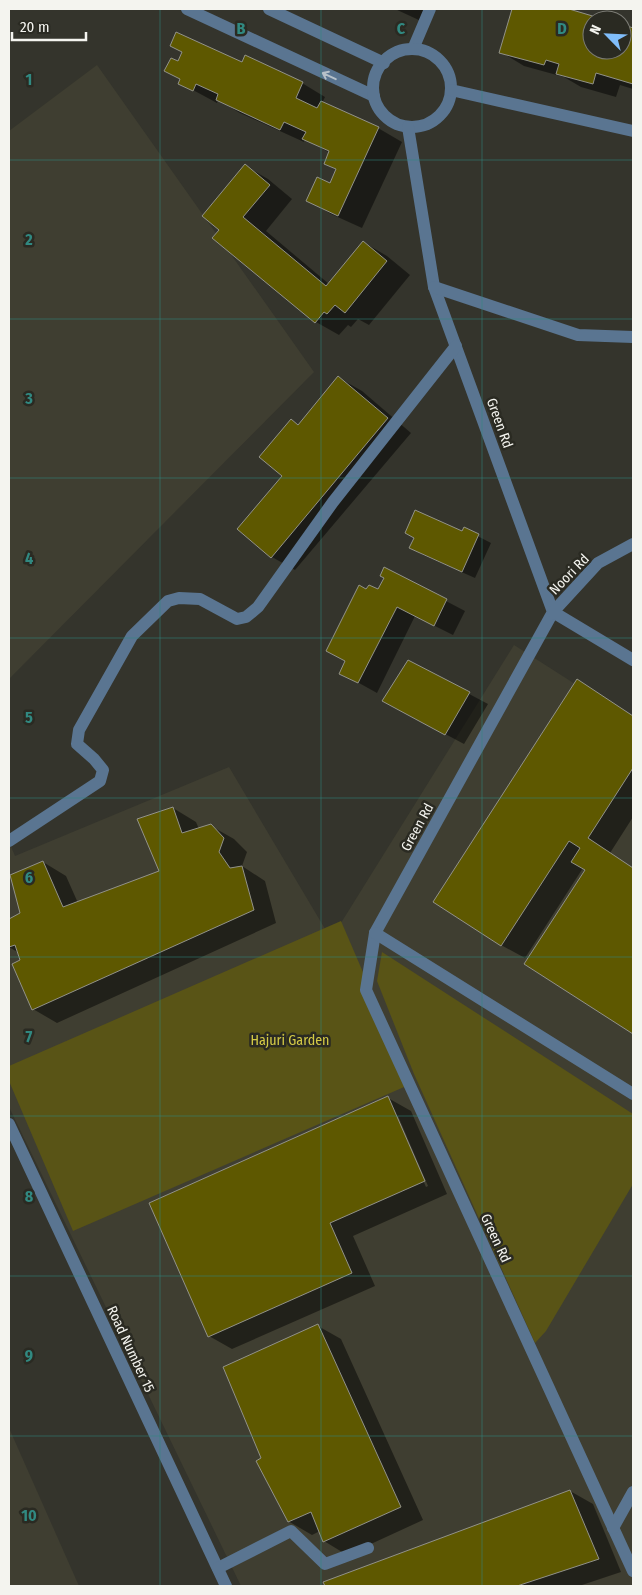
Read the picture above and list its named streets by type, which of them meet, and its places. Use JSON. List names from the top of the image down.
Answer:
{
  "streets": {
    "street": ["Green Rd", "Noori Rd", "Road Number 15"]
  },
  "crossings": [
    ["Green Rd", "Noori Rd"]
  ],
  "parks": ["Hajuri Garden"],
  "scale_bar": "20 m",
  "north": "top left",
  "grid": {
    "columns": ["B", "C", "D"],
    "rows": [
      "1",
      "2",
      "3",
      "4",
      "5",
      "6",
      "7",
      "8",
      "9",
      "10"
    ]
  }
}
